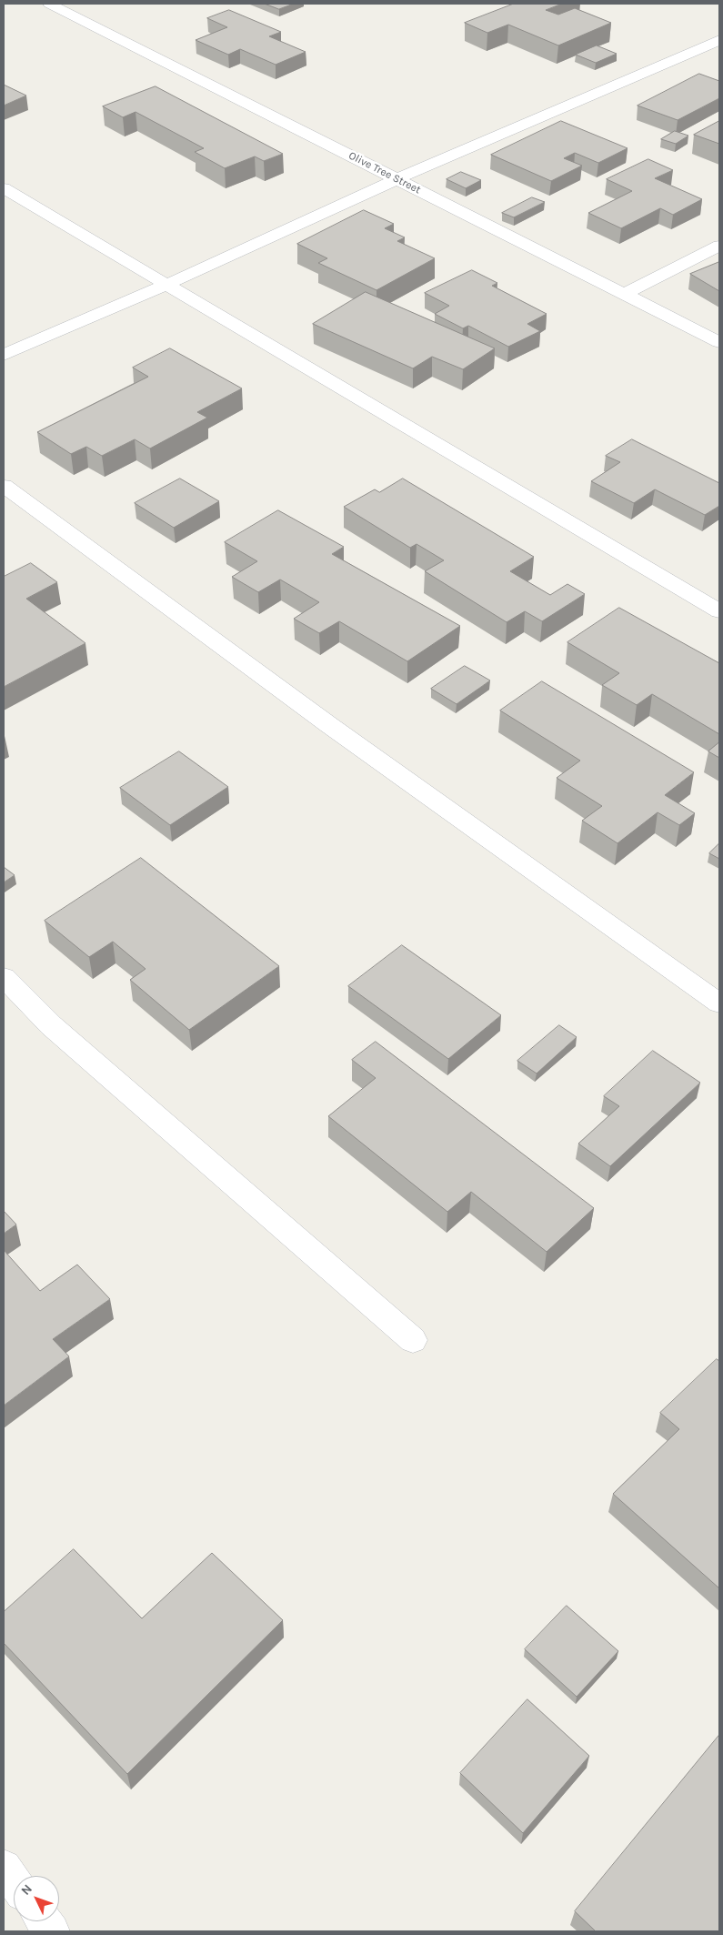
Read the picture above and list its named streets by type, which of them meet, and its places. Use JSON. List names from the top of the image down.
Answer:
{
  "streets": {
    "street": ["Olive Tree Street"]
  },
  "north": "top left"
}
